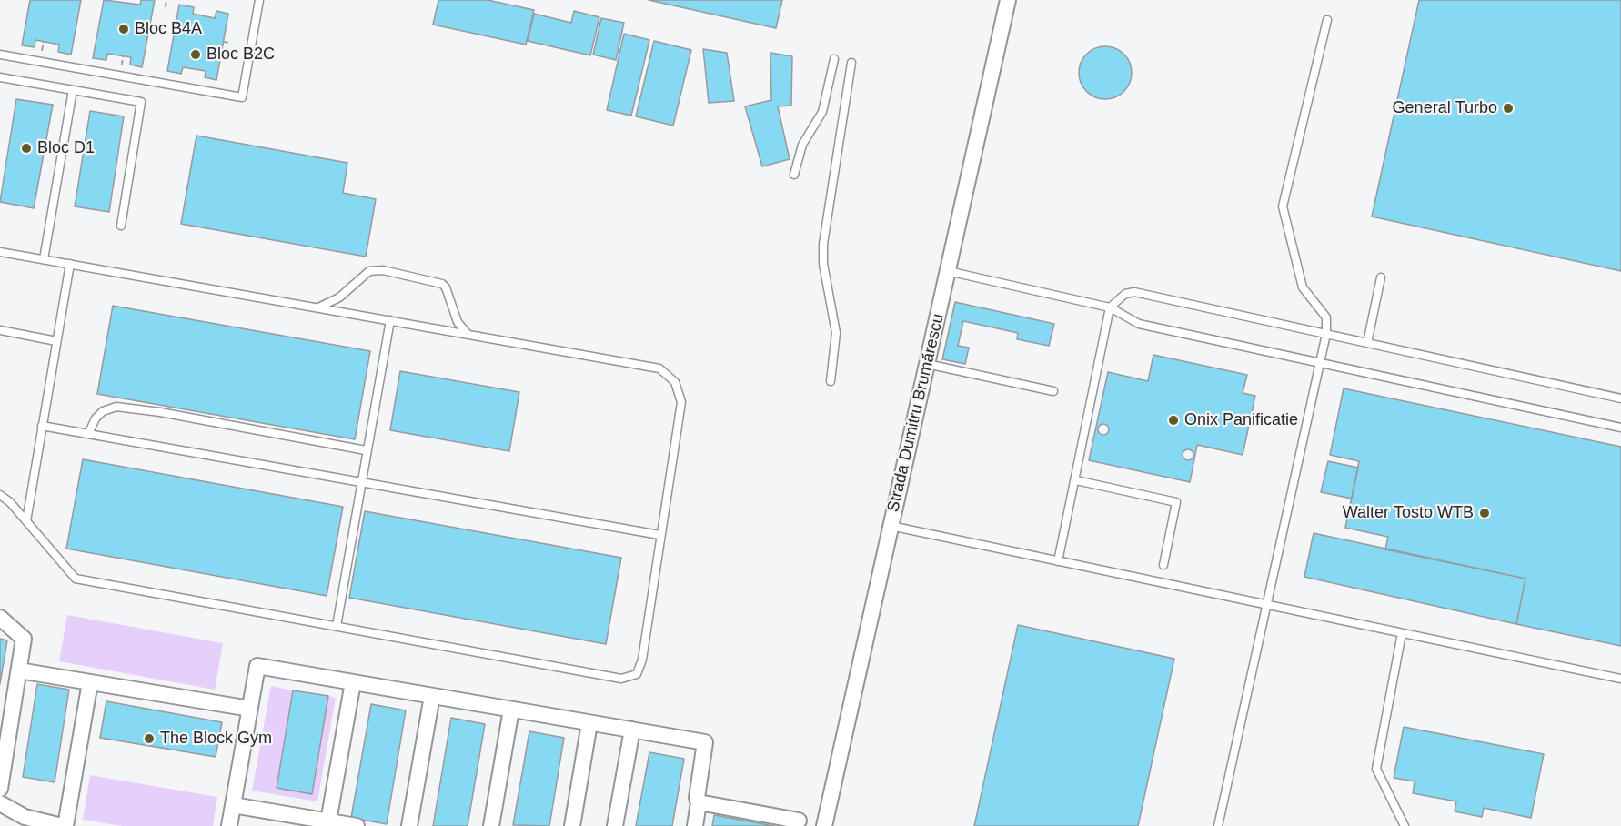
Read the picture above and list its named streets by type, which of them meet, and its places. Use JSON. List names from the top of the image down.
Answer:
{
  "streets": {
    "street": ["Strada Dumitru Brumărescu"]
  },
  "places": [
    "Bloc B4A",
    "Bloc B2C",
    "General Turbo",
    "Bloc D1",
    "Onix Panificatie",
    "Walter Tosto WTB",
    "The Block Gym"
  ]
}
